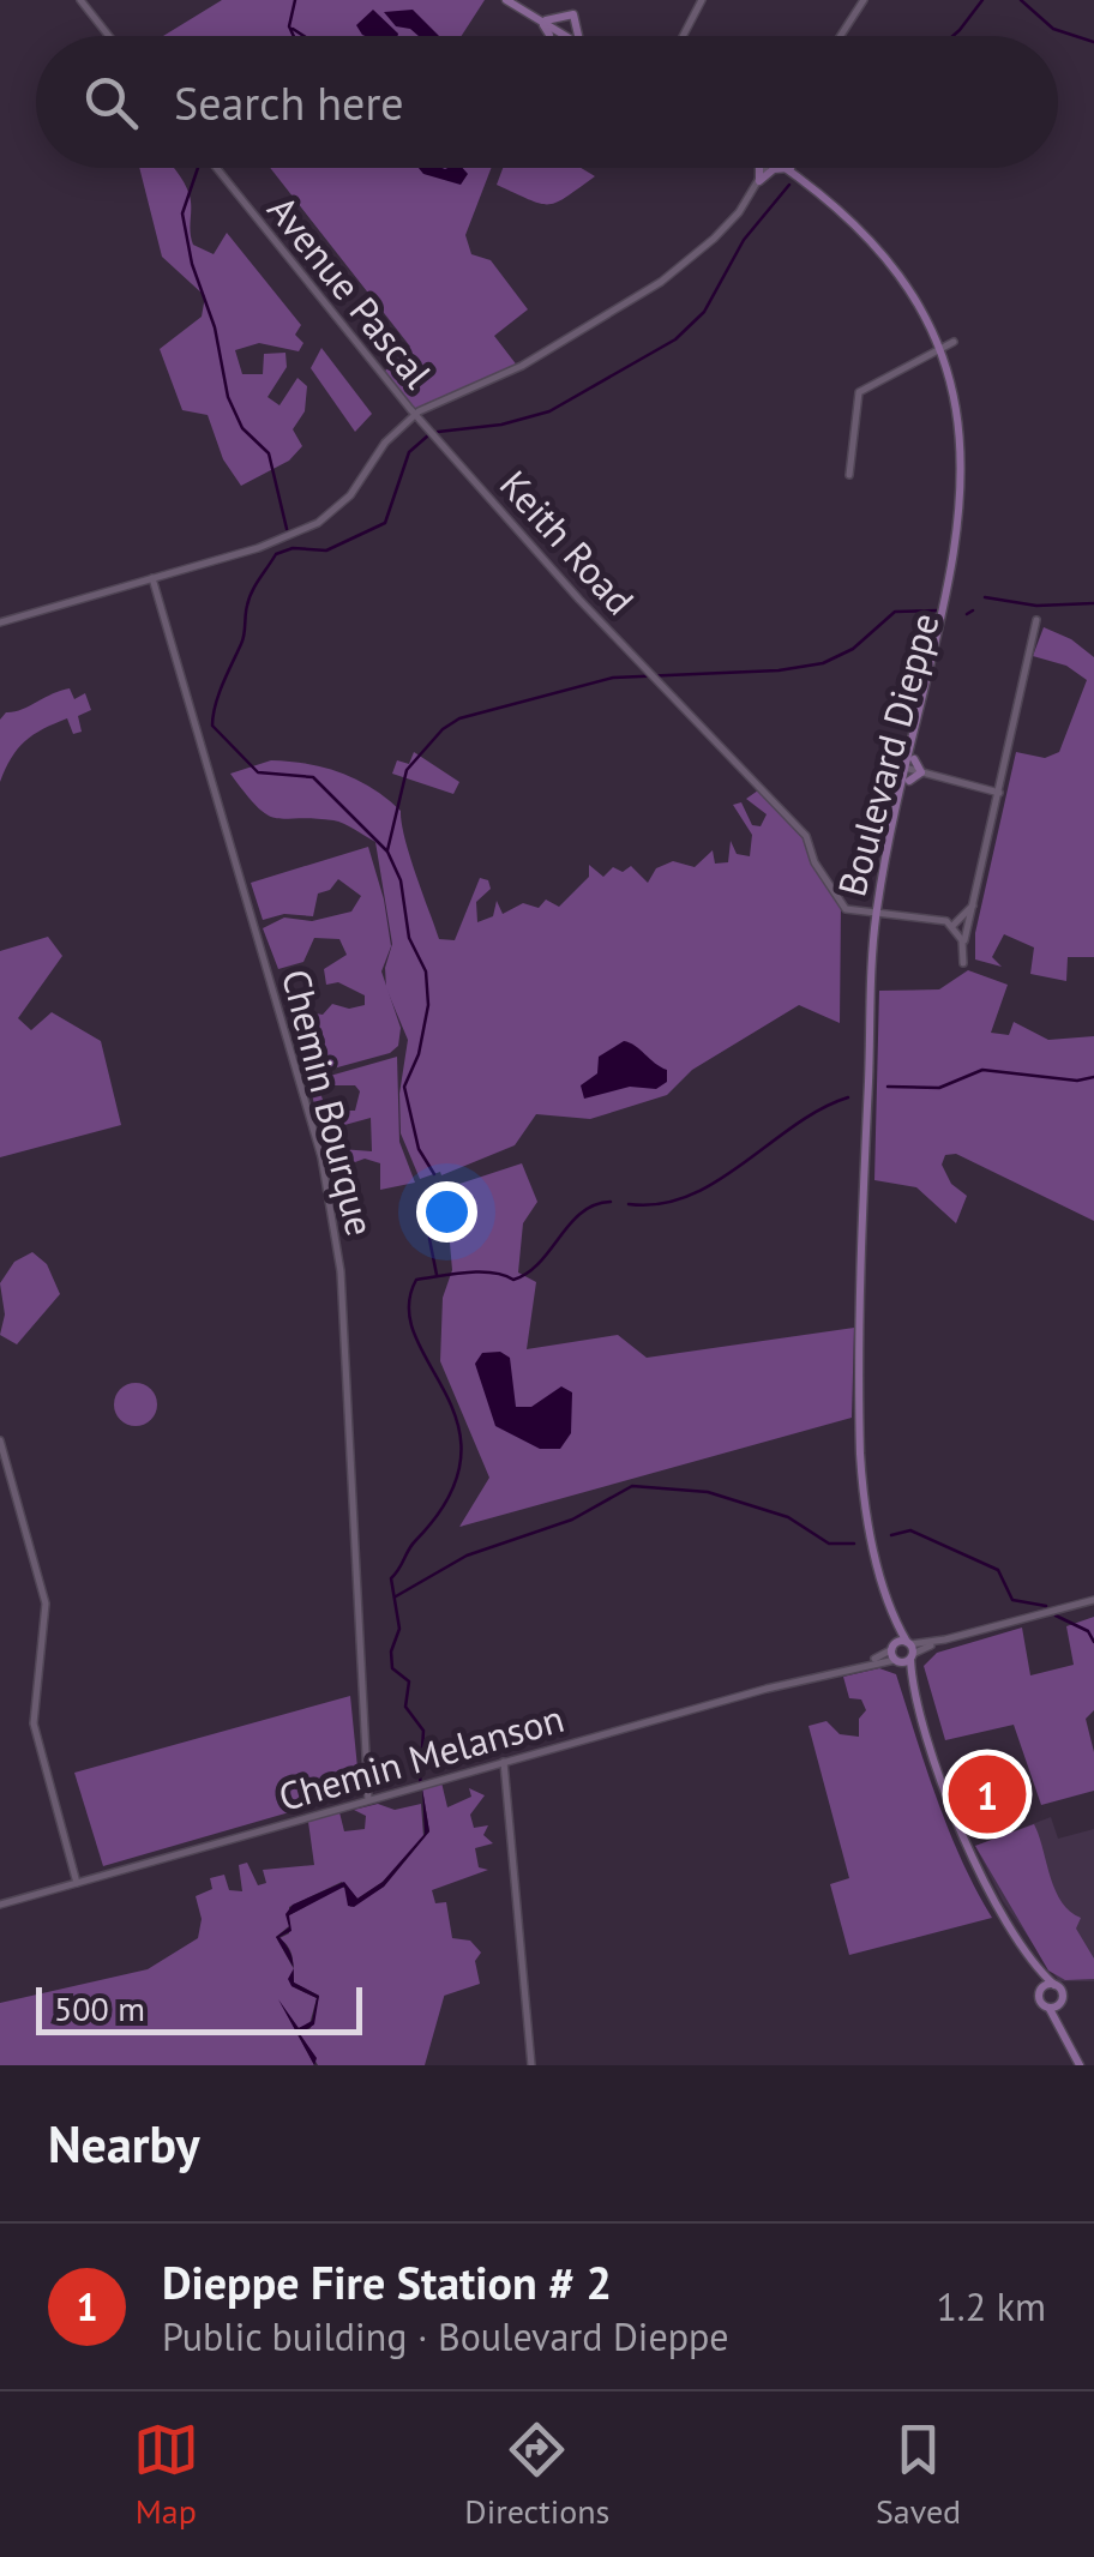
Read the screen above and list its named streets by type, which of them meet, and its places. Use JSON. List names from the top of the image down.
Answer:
{
  "streets": {
    "main road": ["Boulevard Dieppe"],
    "street": [
      "Avenue Pascal",
      "Keith Road",
      "Chemin Bourque",
      "Chemin Melanson"
    ]
  },
  "crossings": [
    ["Avenue Pascal", "Keith Road"],
    ["Keith Road", "Boulevard Dieppe"],
    ["Boulevard Dieppe", "Chemin Melanson"],
    ["Chemin Bourque", "Chemin Melanson"]
  ],
  "scale_bar": "500 m",
  "page": {
    "search": "Search here",
    "pins": "1",
    "scale": "500 m",
    "heading": "Nearby",
    "list": [
      {
        "mark": "1",
        "name": "Dieppe Fire Station # 2",
        "note": "Public building · Boulevard Dieppe",
        "value": "1.2 km"
      }
    ],
    "nav": ["Map", "Directions", "Saved"]
  }
}
